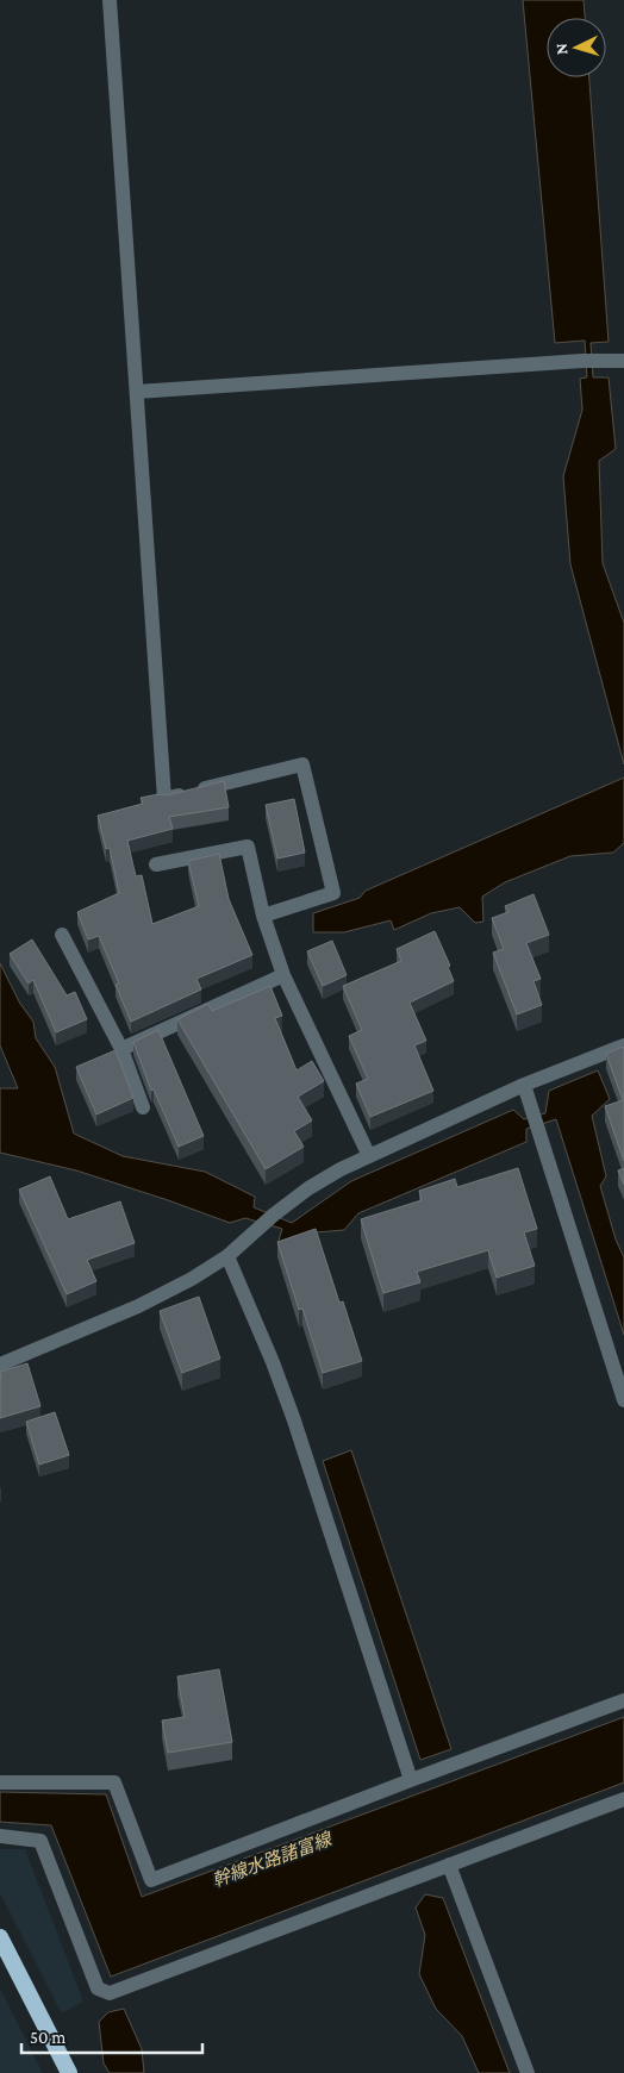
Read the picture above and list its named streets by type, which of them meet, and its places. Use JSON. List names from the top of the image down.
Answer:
{
  "water": ["幹線水路諸富線"],
  "scale_bar": "50 m",
  "north": "left"
}
